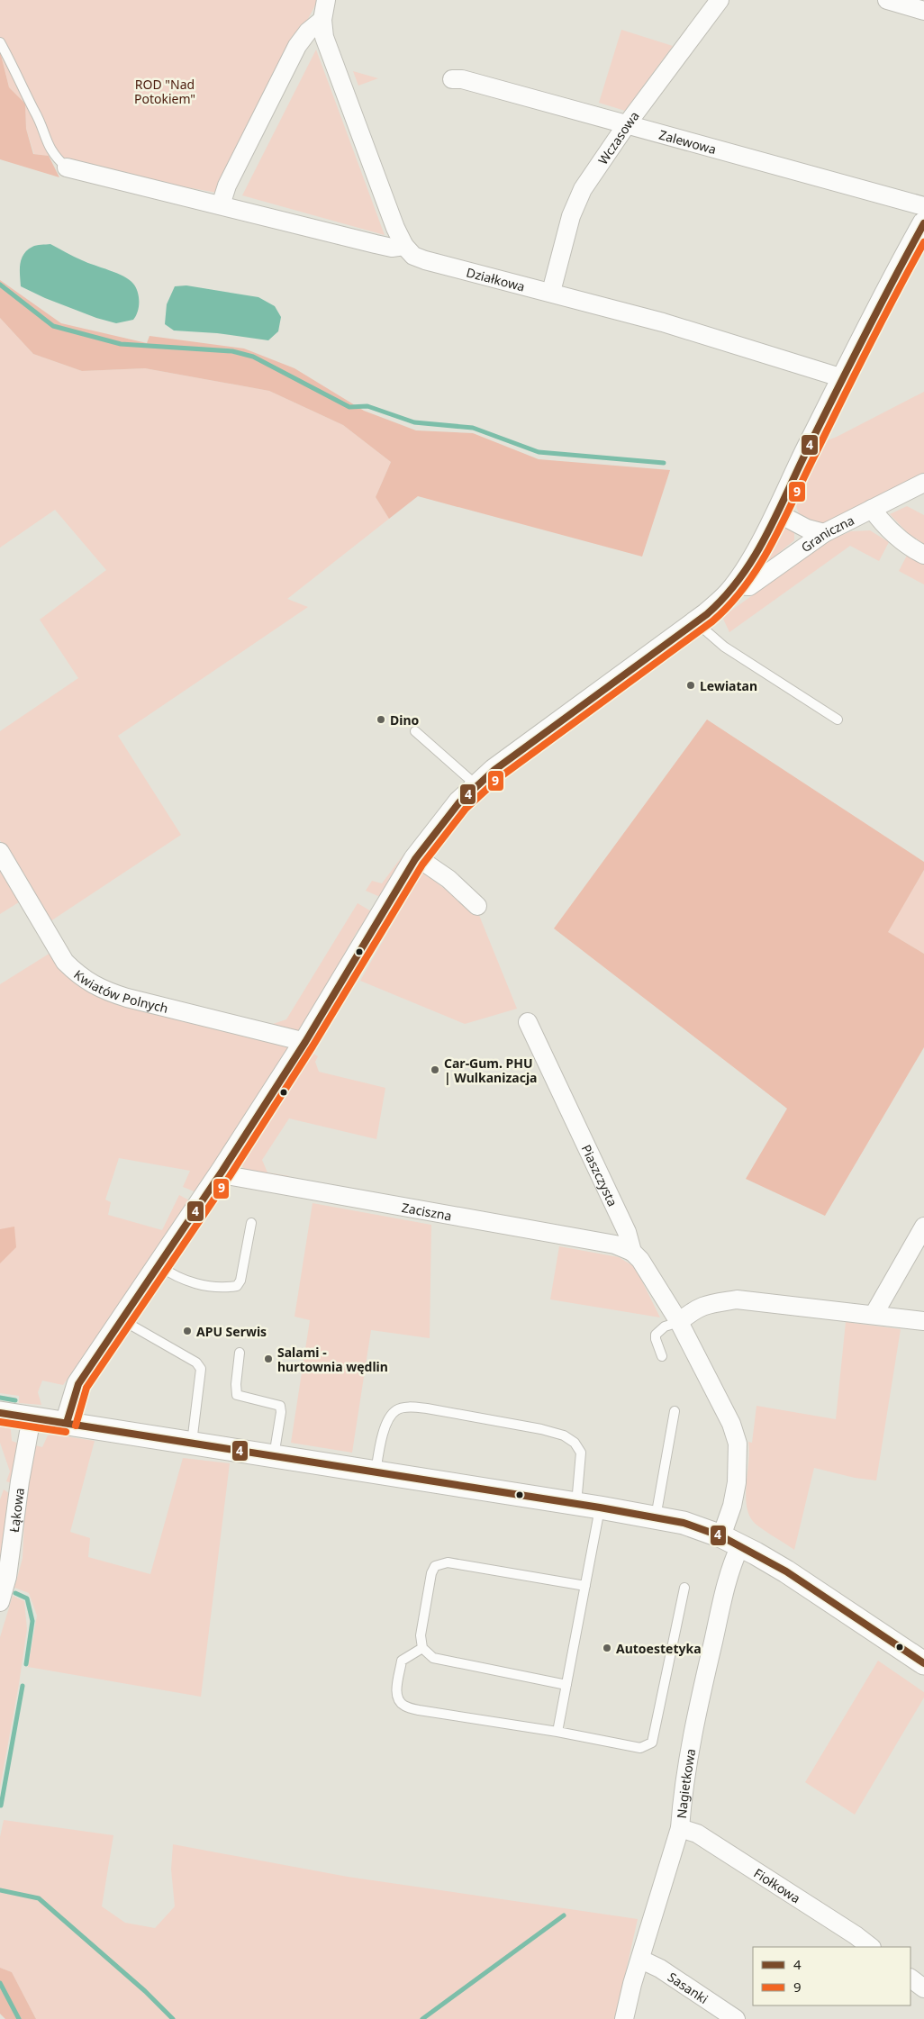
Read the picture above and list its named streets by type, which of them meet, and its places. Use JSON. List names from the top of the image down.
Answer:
{
  "streets": {
    "street": [
      "Wczasowa",
      "Zalewowa",
      "Działkowa",
      "Graniczna",
      "Kwiatów Polnych",
      "Piaszczysta",
      "Zaciszna",
      "Łąkowa",
      "Nagietkowa",
      "Fiołkowa",
      "Sasanki"
    ]
  },
  "crossings": [
    ["Wczasowa", "Zalewowa"],
    ["Wczasowa", "Działkowa"],
    ["Piaszczysta", "Zaciszna"],
    ["Piaszczysta", "Nagietkowa"],
    ["Nagietkowa", "Fiołkowa"],
    ["Nagietkowa", "Sasanki"]
  ],
  "parks": ["ROD \"Nad Potokiem\""],
  "places": [
    "Lewiatan",
    "Dino",
    "Car-Gum. PHU | Wulkanizacja",
    "APU Serwis",
    "Salami - hurtownia wędlin",
    "Autoestetyka"
  ],
  "lines": ["transit line 4", "transit line 9"],
  "legend": ["4", "9"]
}
